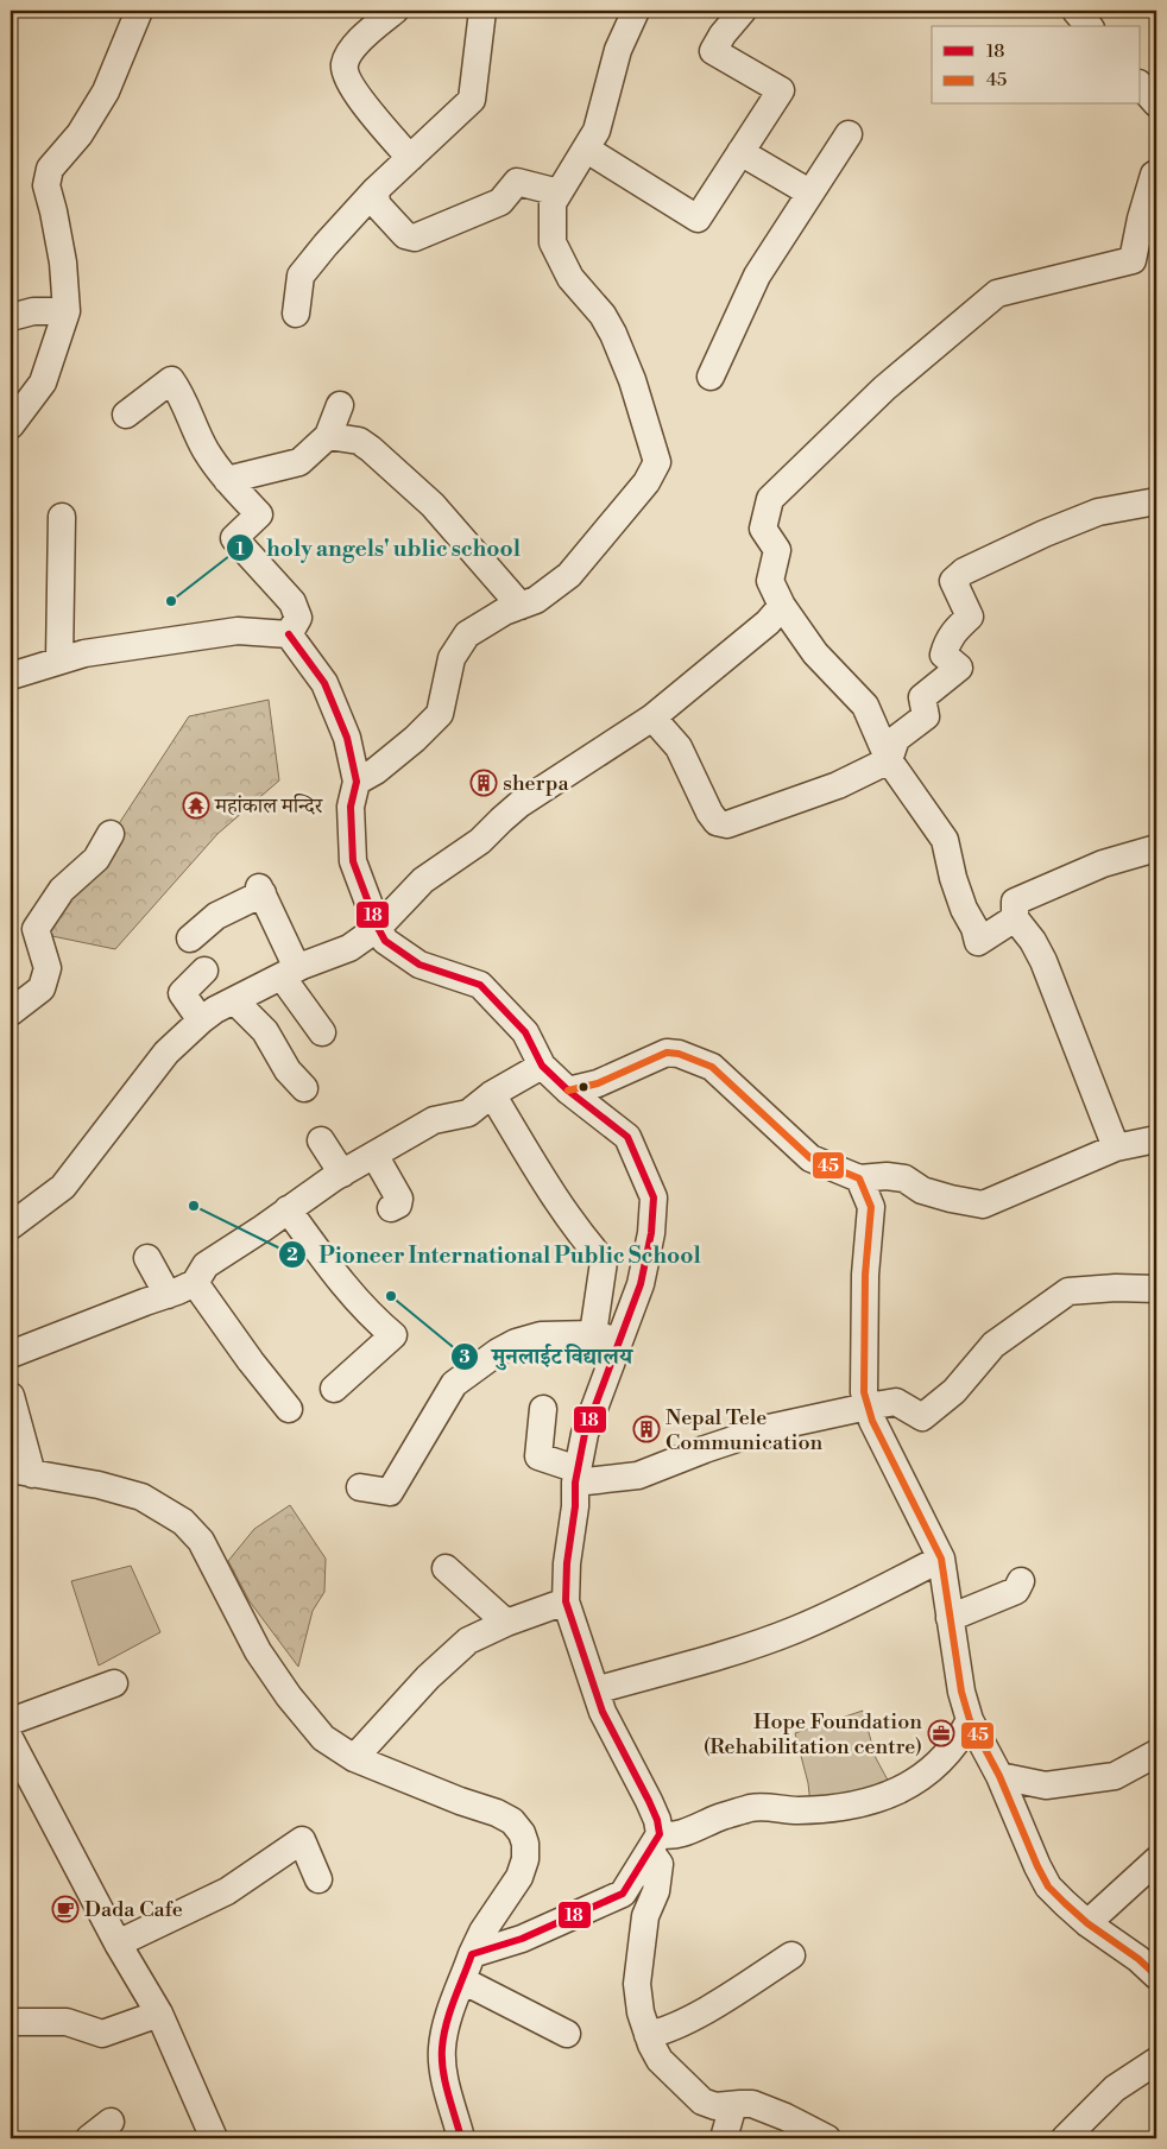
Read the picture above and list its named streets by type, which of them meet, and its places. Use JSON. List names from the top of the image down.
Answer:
{
  "places": {
    "other": ["holy angels' ublic school", "Pioneer International Public School", "मुनलाईट विद्यालय"],
    "building": ["sherpa", "Nepal Tele Communication"],
    "temple": ["महांकाल मन्दिर"],
    "office": ["Hope Foundation (Rehabilitation centre)"],
    "cafe": ["Dada Cafe"]
  },
  "lines": ["transit line 18", "transit line 45"],
  "legend": ["18", "45"]
}
